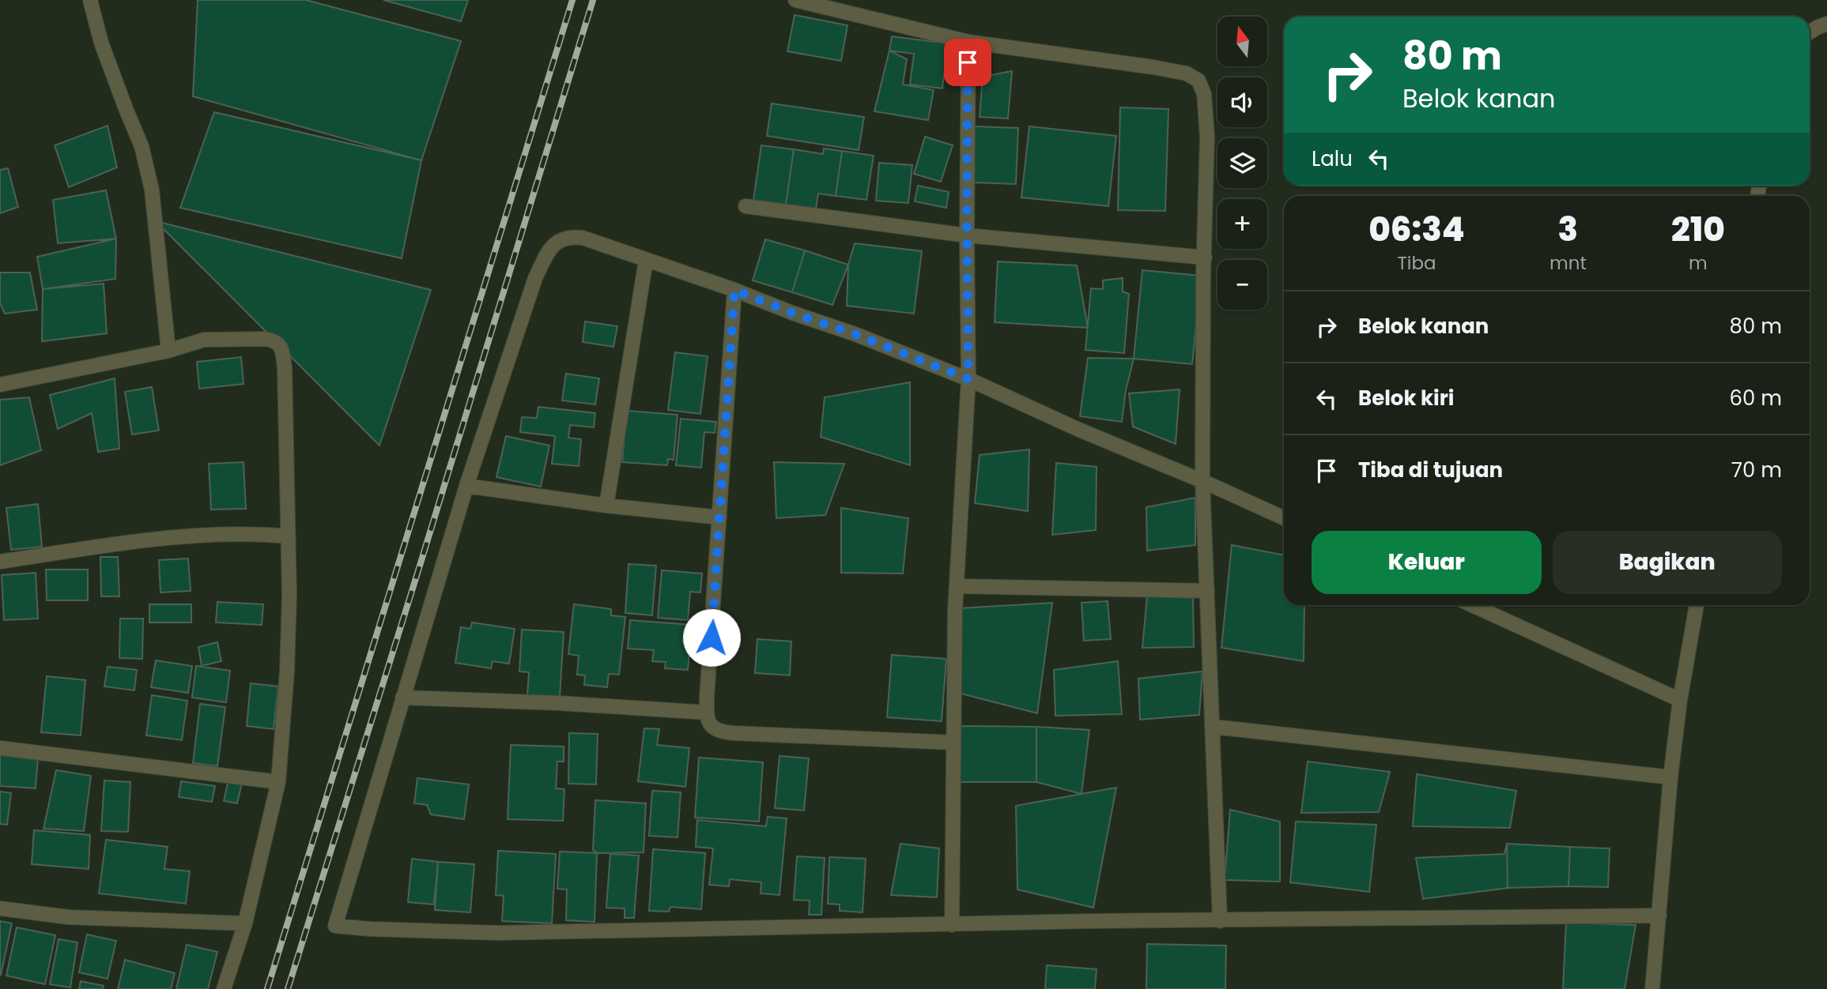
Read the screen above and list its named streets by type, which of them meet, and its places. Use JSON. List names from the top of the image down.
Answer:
{
  "north": "top",
  "page": {
    "map_buttons": ["+", "−"],
    "turn": ["80 m", "Belok kanan"],
    "then": "Lalu",
    "eta": [
      "06:34",
      "Tiba",
      "3",
      "mnt",
      "210",
      "m"
    ],
    "list": [
      {
        "name": "Belok kanan",
        "value": "80 m"
      },
      {
        "name": "Belok kiri",
        "value": "60 m"
      },
      {
        "name": "Tiba di tujuan",
        "value": "70 m"
      }
    ],
    "buttons": ["Keluar", "Bagikan"]
  }
}
